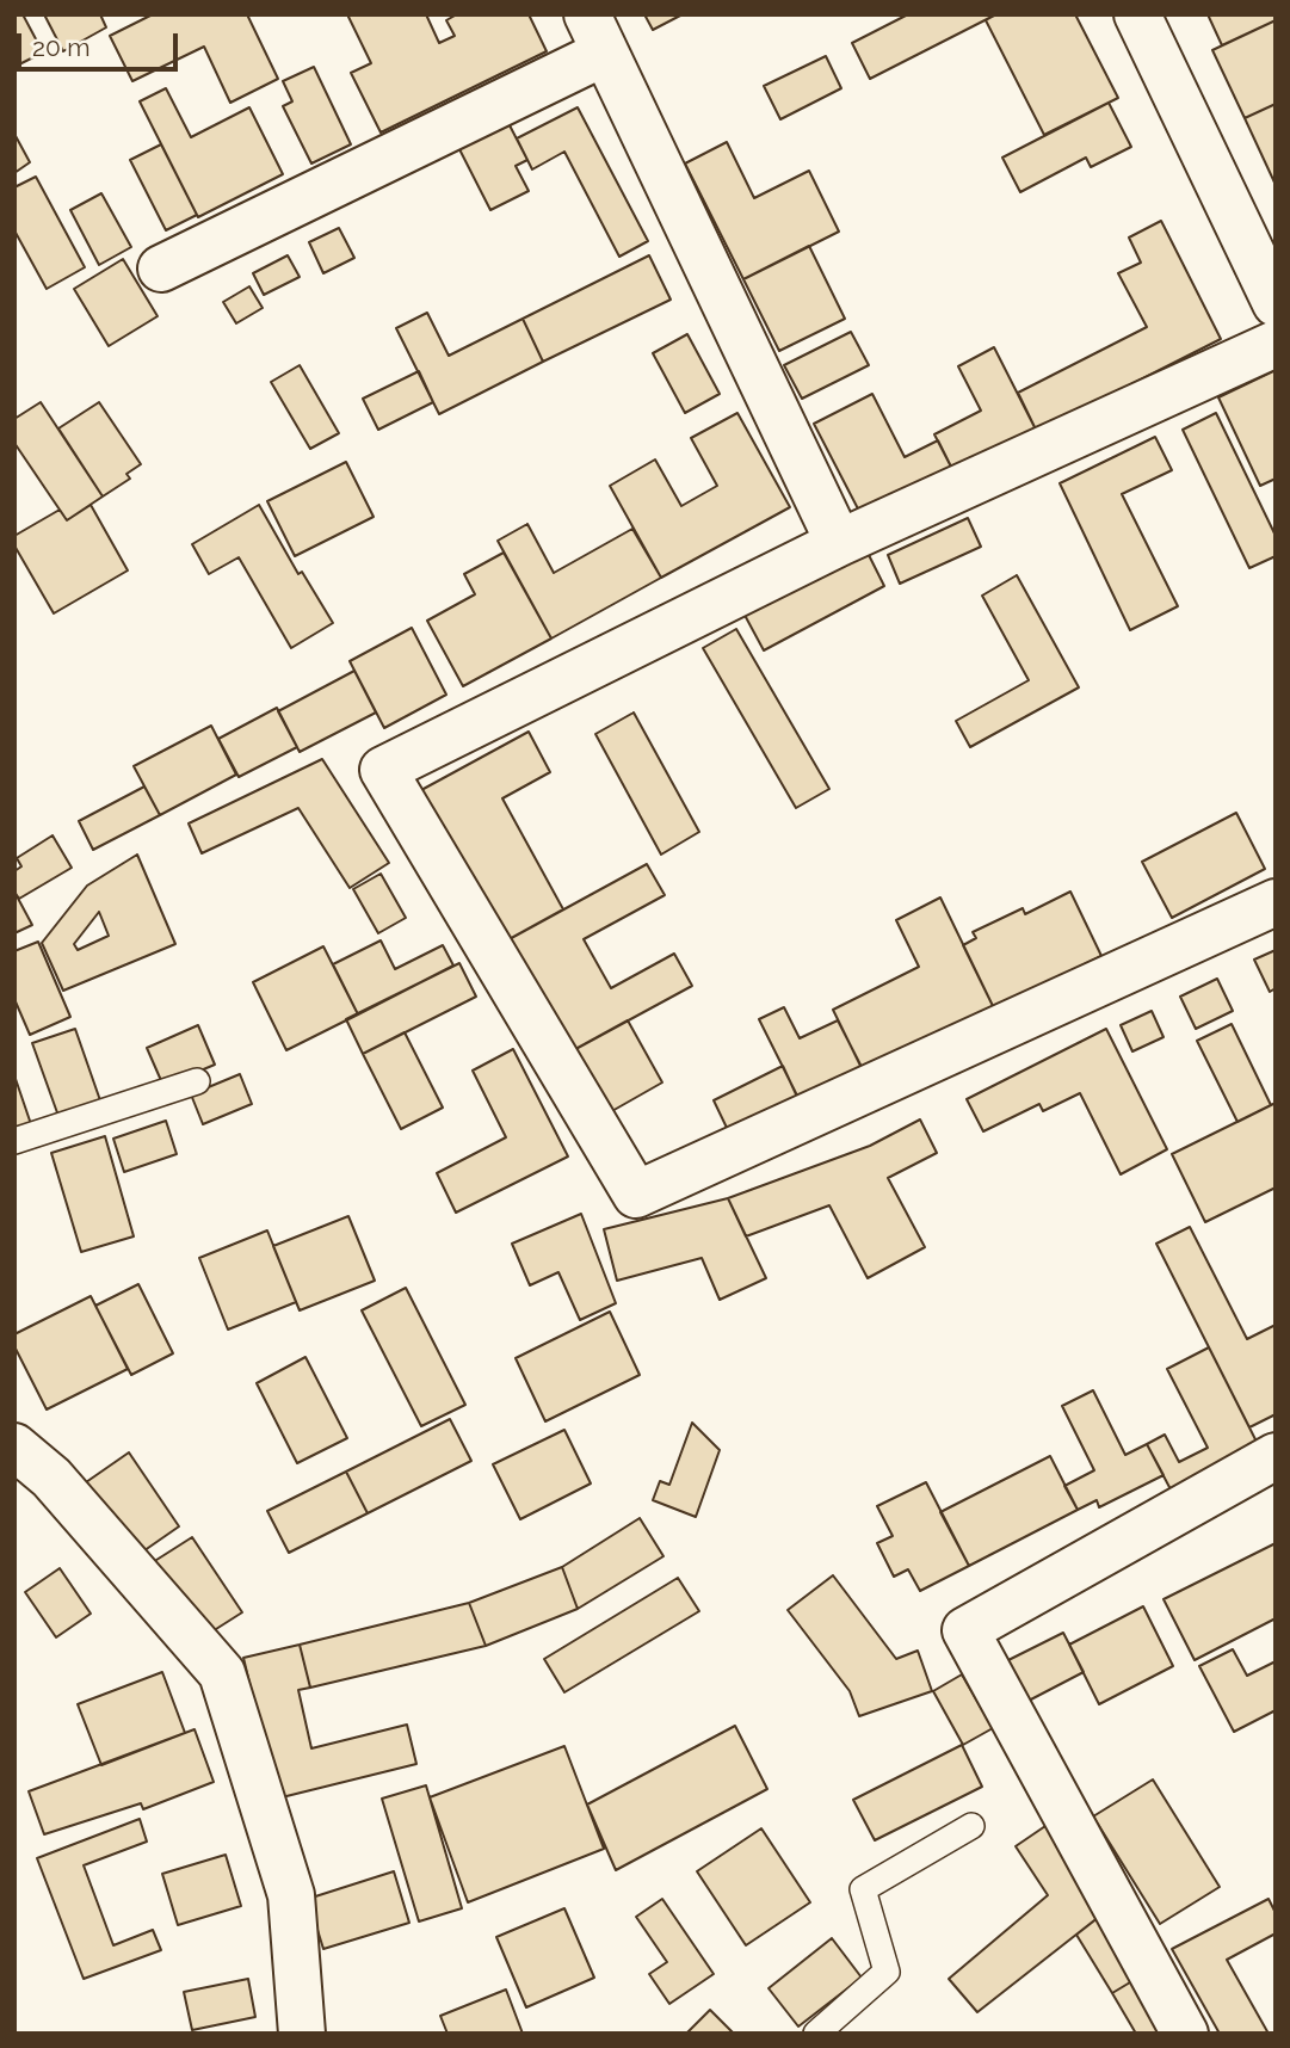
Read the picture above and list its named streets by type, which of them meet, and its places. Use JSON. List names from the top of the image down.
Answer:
{
  "scale_bar": "20 m"
}
